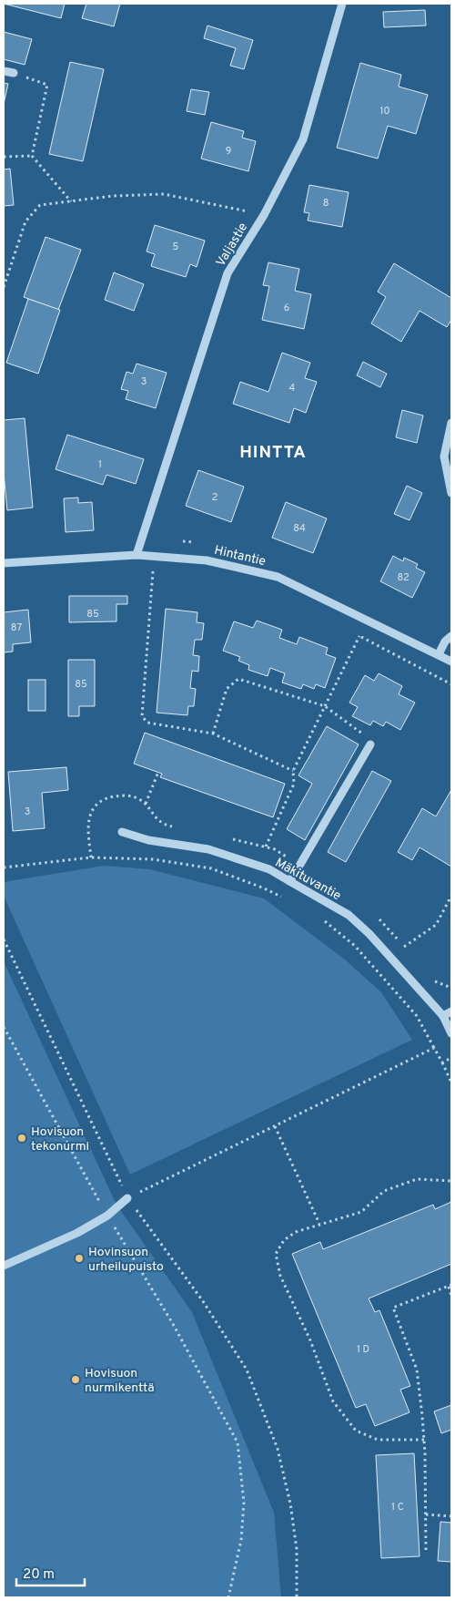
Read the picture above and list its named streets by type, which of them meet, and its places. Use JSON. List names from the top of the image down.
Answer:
{
  "streets": {
    "street": ["Valjastie", "Hintantie", "Mäkituvantie"]
  },
  "crossings": [
    ["Valjastie", "Hintantie"]
  ],
  "districts": ["HINTTA"],
  "places": ["Hovisuon tekonurmi", "Hovinsuon urheilupuisto", "Hovisuon nurmikenttä"],
  "house_numbers": [
    "10",
    "9",
    "8",
    "5",
    "6",
    "3",
    "4",
    "1",
    "2",
    "84",
    "82",
    "85",
    "87",
    "85",
    "3",
    "1 D",
    "1 C"
  ],
  "scale_bar": "20 m"
}
